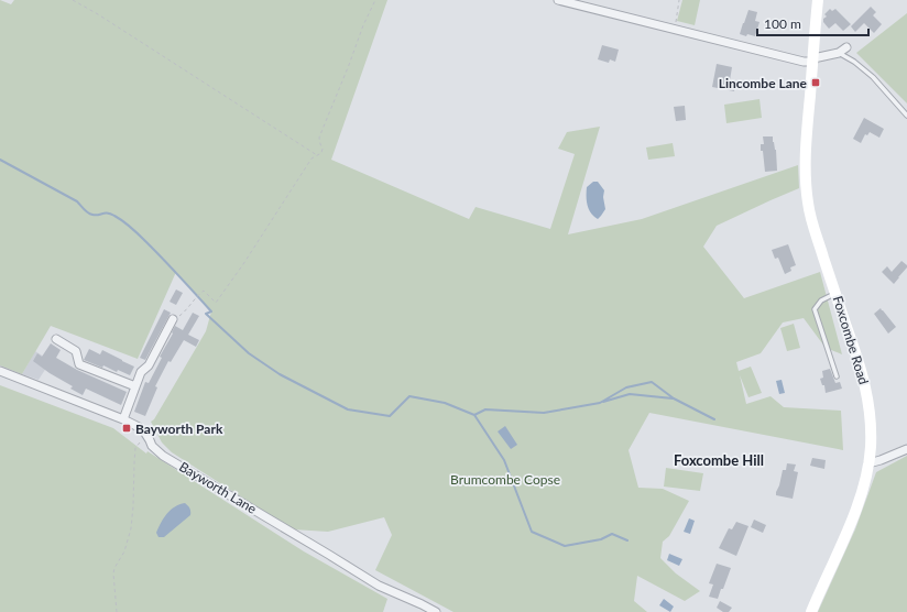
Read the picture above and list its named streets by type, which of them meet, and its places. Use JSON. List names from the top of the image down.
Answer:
{
  "streets": {
    "street": ["Foxcombe Road", "Bayworth Lane"]
  },
  "districts": ["Foxcombe Hill"],
  "parks": ["Brumcombe Copse"],
  "places": {
    "transit": ["Lincombe Lane", "Bayworth Park"]
  },
  "scale_bar": "100 m"
}
